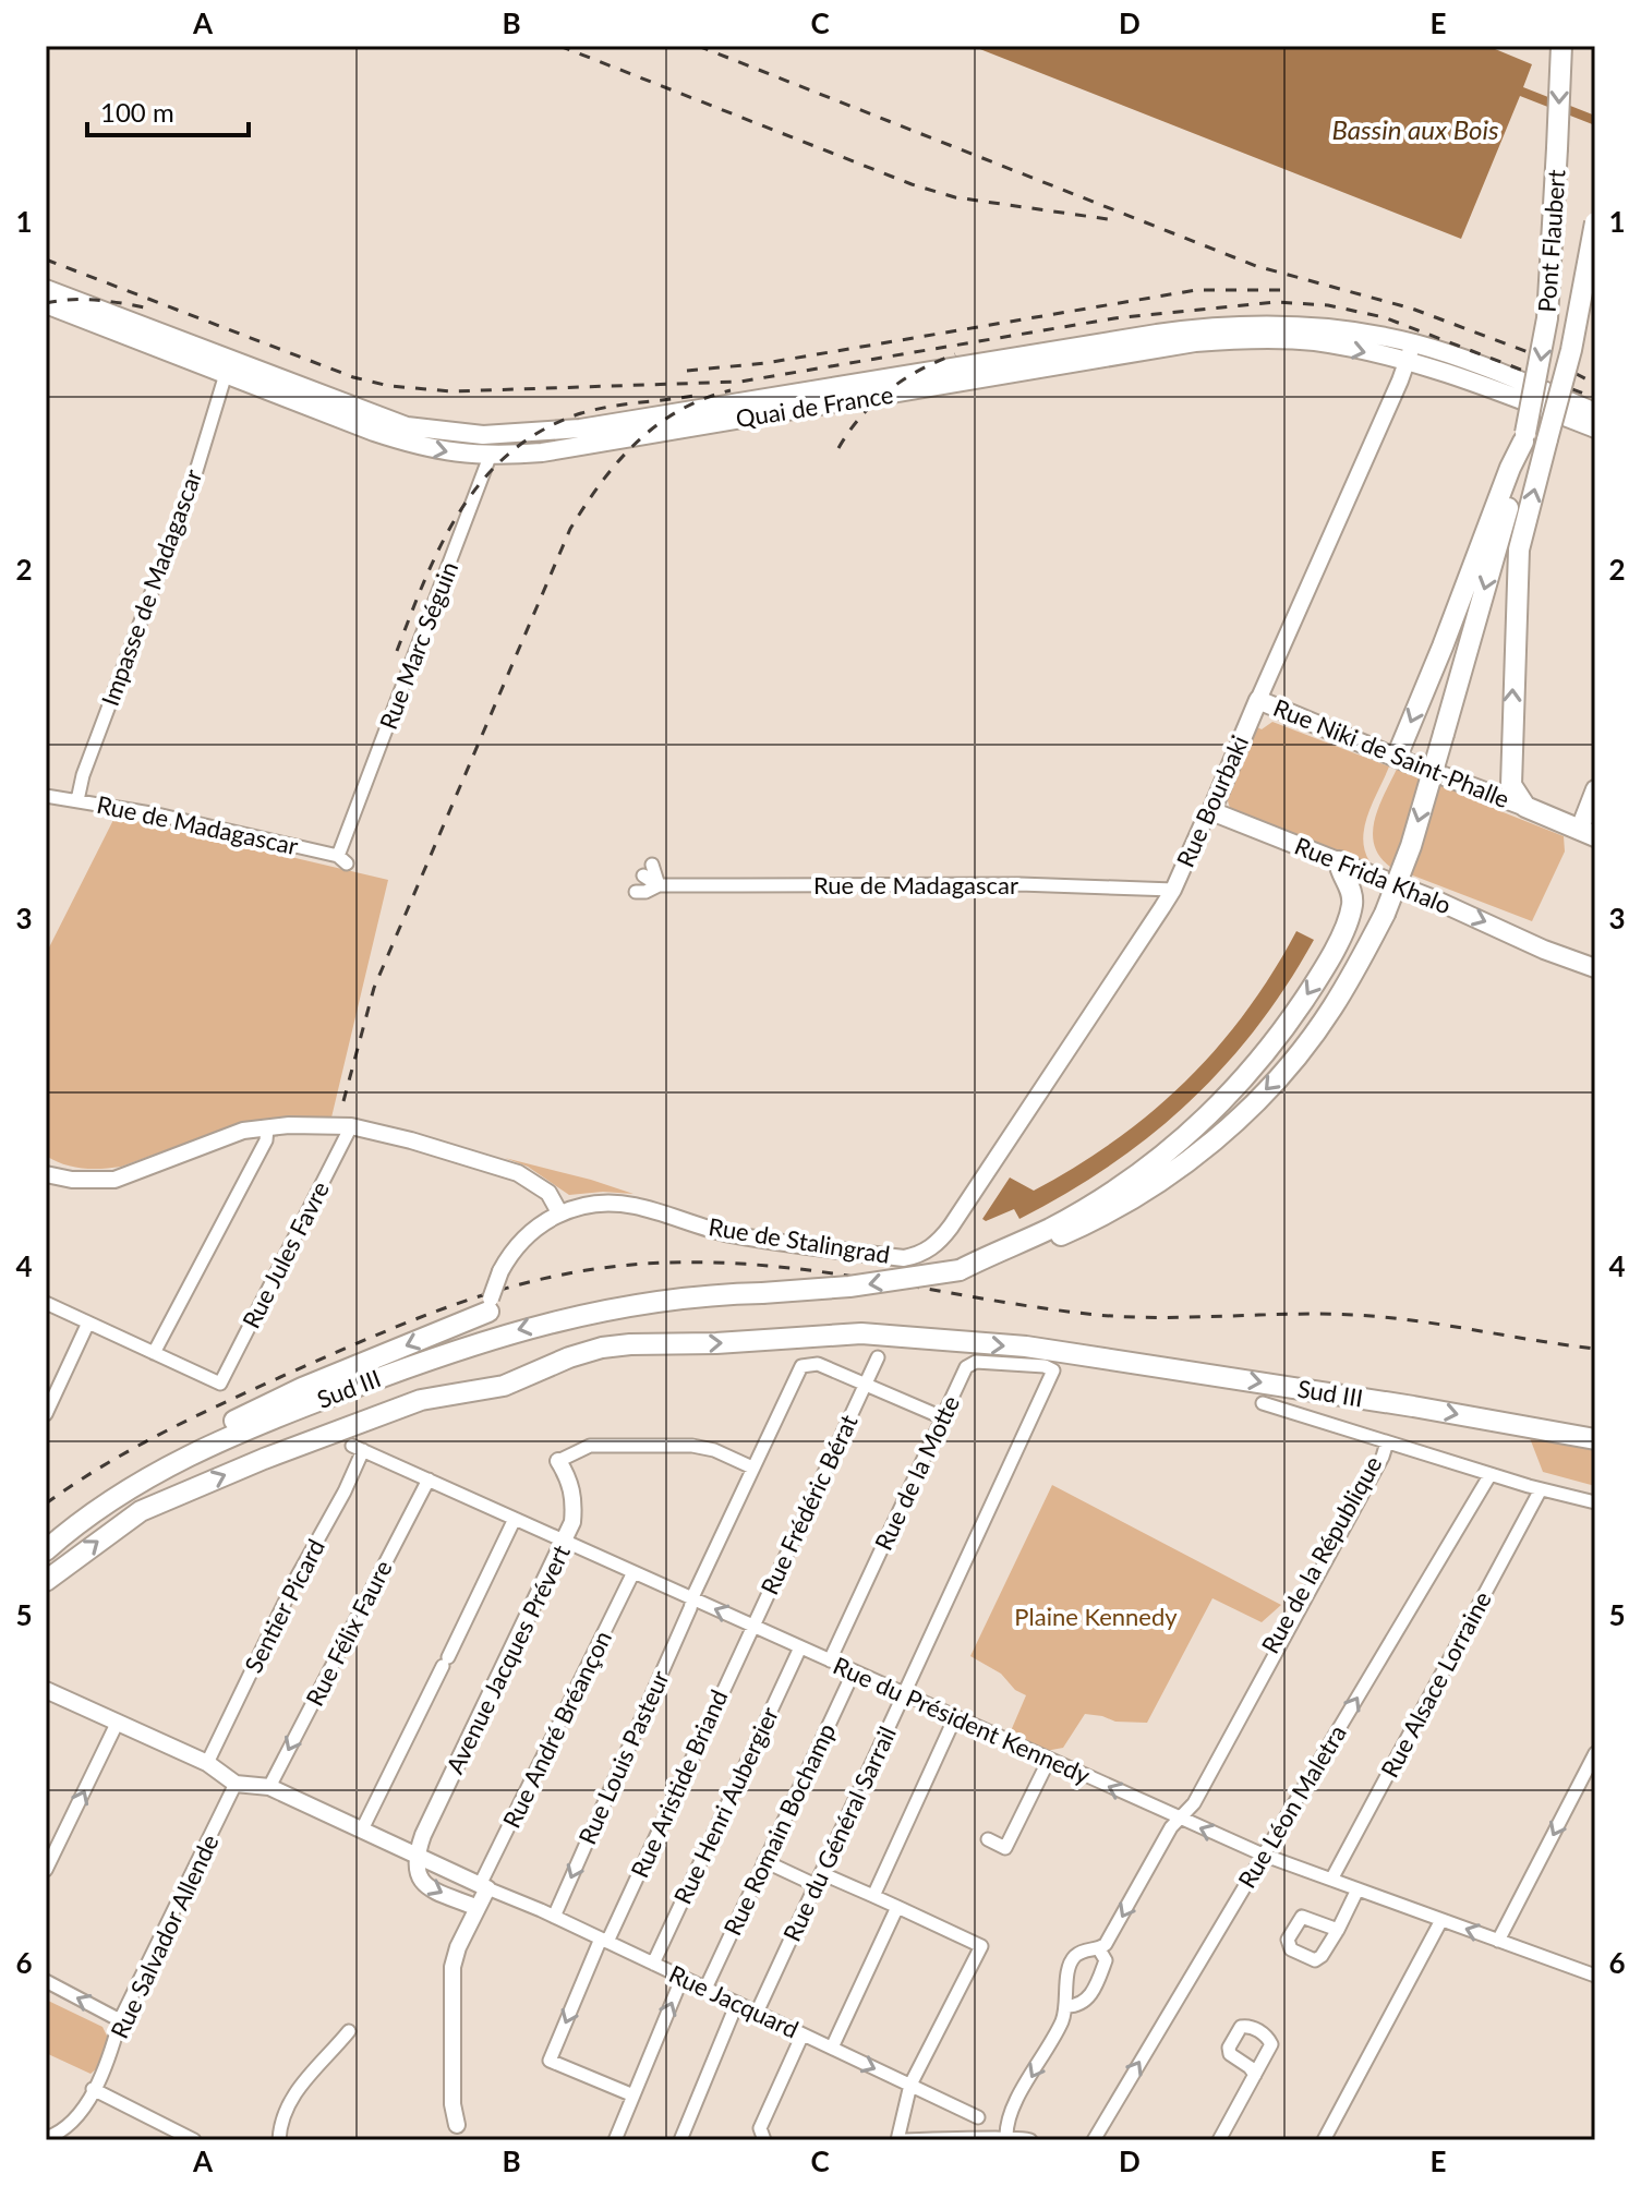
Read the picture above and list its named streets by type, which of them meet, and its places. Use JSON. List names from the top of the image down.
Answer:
{
  "streets": {
    "highway": ["Pont Flaubert", "Sud III"],
    "main road": [
      "Quai de France",
      "Rue Niki de Saint-Phalle",
      "Rue Bourbaki",
      "Rue Frida Khalo"
    ],
    "street": [
      "Impasse de Madagascar",
      "Rue Marc Séguin",
      "Rue de Madagascar",
      "Rue de Stalingrad",
      "Rue Jules Favre",
      "Rue de la Motte",
      "Rue Frédéric Bérat",
      "Rue de la République",
      "Sentier Picard",
      "Rue Félix Faure",
      "Avenue Jacques Prévert",
      "Rue Alsace Lorraine",
      "Rue du Président Kennedy",
      "Rue André Bréançon",
      "Rue Louis Pasteur",
      "Rue Aristide Briand",
      "Rue Henri Aubergier",
      "Rue Léon Maletra",
      "Rue Romain Bochamp",
      "Rue du Général Sarrail",
      "Rue Salvador Allende",
      "Rue Jacquard"
    ]
  },
  "crossings": [
    ["Pont Flaubert", "Rue Niki de Saint-Phalle"],
    ["Quai de France", "Impasse de Madagascar"],
    ["Quai de France", "Rue Marc Séguin"],
    ["Quai de France", "Rue Bourbaki"],
    ["Impasse de Madagascar", "Rue de Madagascar"],
    ["Rue Marc Séguin", "Rue de Madagascar"],
    ["Rue Niki de Saint-Phalle", "Rue Bourbaki"],
    ["Rue Bourbaki", "Rue de Madagascar"],
    ["Rue Bourbaki", "Rue Frida Khalo"],
    ["Rue Bourbaki", "Rue de Stalingrad"],
    ["Rue de la Motte", "Rue Frédéric Bérat"],
    ["Rue de la Motte", "Rue du Président Kennedy"],
    ["Rue de la Motte", "Rue du Général Sarrail"],
    ["Rue Frédéric Bérat", "Rue du Président Kennedy"],
    ["Rue Frédéric Bérat", "Rue Louis Pasteur"],
    ["Rue Frédéric Bérat", "Rue Aristide Briand"],
    ["Rue de la République", "Rue du Président Kennedy"],
    ["Sentier Picard", "Rue du Président Kennedy"],
    ["Rue Félix Faure", "Rue du Président Kennedy"],
    ["Avenue Jacques Prévert", "Rue du Président Kennedy"],
    ["Rue Alsace Lorraine", "Rue du Président Kennedy"],
    ["Rue du Président Kennedy", "Rue André Bréançon"],
    ["Rue du Président Kennedy", "Rue Louis Pasteur"],
    ["Rue du Président Kennedy", "Rue Aristide Briand"],
    ["Rue du Président Kennedy", "Rue Henri Aubergier"],
    ["Rue du Président Kennedy", "Rue Léon Maletra"],
    ["Rue du Président Kennedy", "Rue Romain Bochamp"],
    ["Rue du Président Kennedy", "Rue du Général Sarrail"],
    ["Rue André Bréançon", "Rue Jacquard"],
    ["Rue Louis Pasteur", "Rue Jacquard"],
    ["Rue Aristide Briand", "Rue Jacquard"],
    ["Rue Henri Aubergier", "Rue Jacquard"],
    ["Rue Romain Bochamp", "Rue Jacquard"],
    ["Rue du Général Sarrail", "Rue Jacquard"]
  ],
  "one_way": ["Rue Frida Khalo", "Rue Louis Pasteur", "Rue Léon Maletra"],
  "water": ["Bassin aux Bois"],
  "parks": ["Plaine Kennedy"],
  "scale_bar": "100 m",
  "grid": {
    "columns": [
      "A",
      "B",
      "C",
      "D",
      "E"
    ],
    "rows": [
      "1",
      "2",
      "3",
      "4",
      "5",
      "6"
    ]
  }
}
